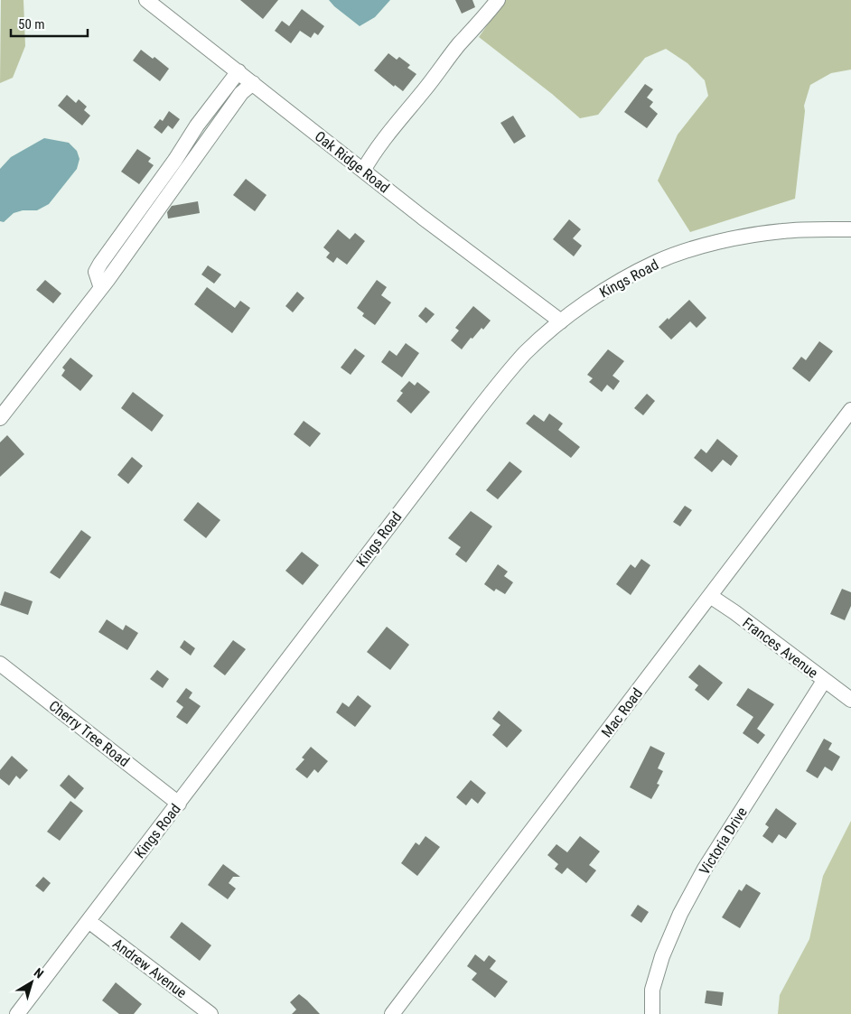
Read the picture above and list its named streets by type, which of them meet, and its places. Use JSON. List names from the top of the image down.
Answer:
{
  "streets": {
    "street": [
      "Oak Ridge Road",
      "Kings Road",
      "Frances Avenue",
      "Mac Road",
      "Cherry Tree Road",
      "Victoria Drive",
      "Andrew Avenue"
    ]
  },
  "crossings": [
    ["Oak Ridge Road", "Kings Road"],
    ["Kings Road", "Cherry Tree Road"],
    ["Kings Road", "Andrew Avenue"],
    ["Frances Avenue", "Mac Road"],
    ["Frances Avenue", "Victoria Drive"]
  ],
  "scale_bar": "50 m",
  "north": "top right"
}
